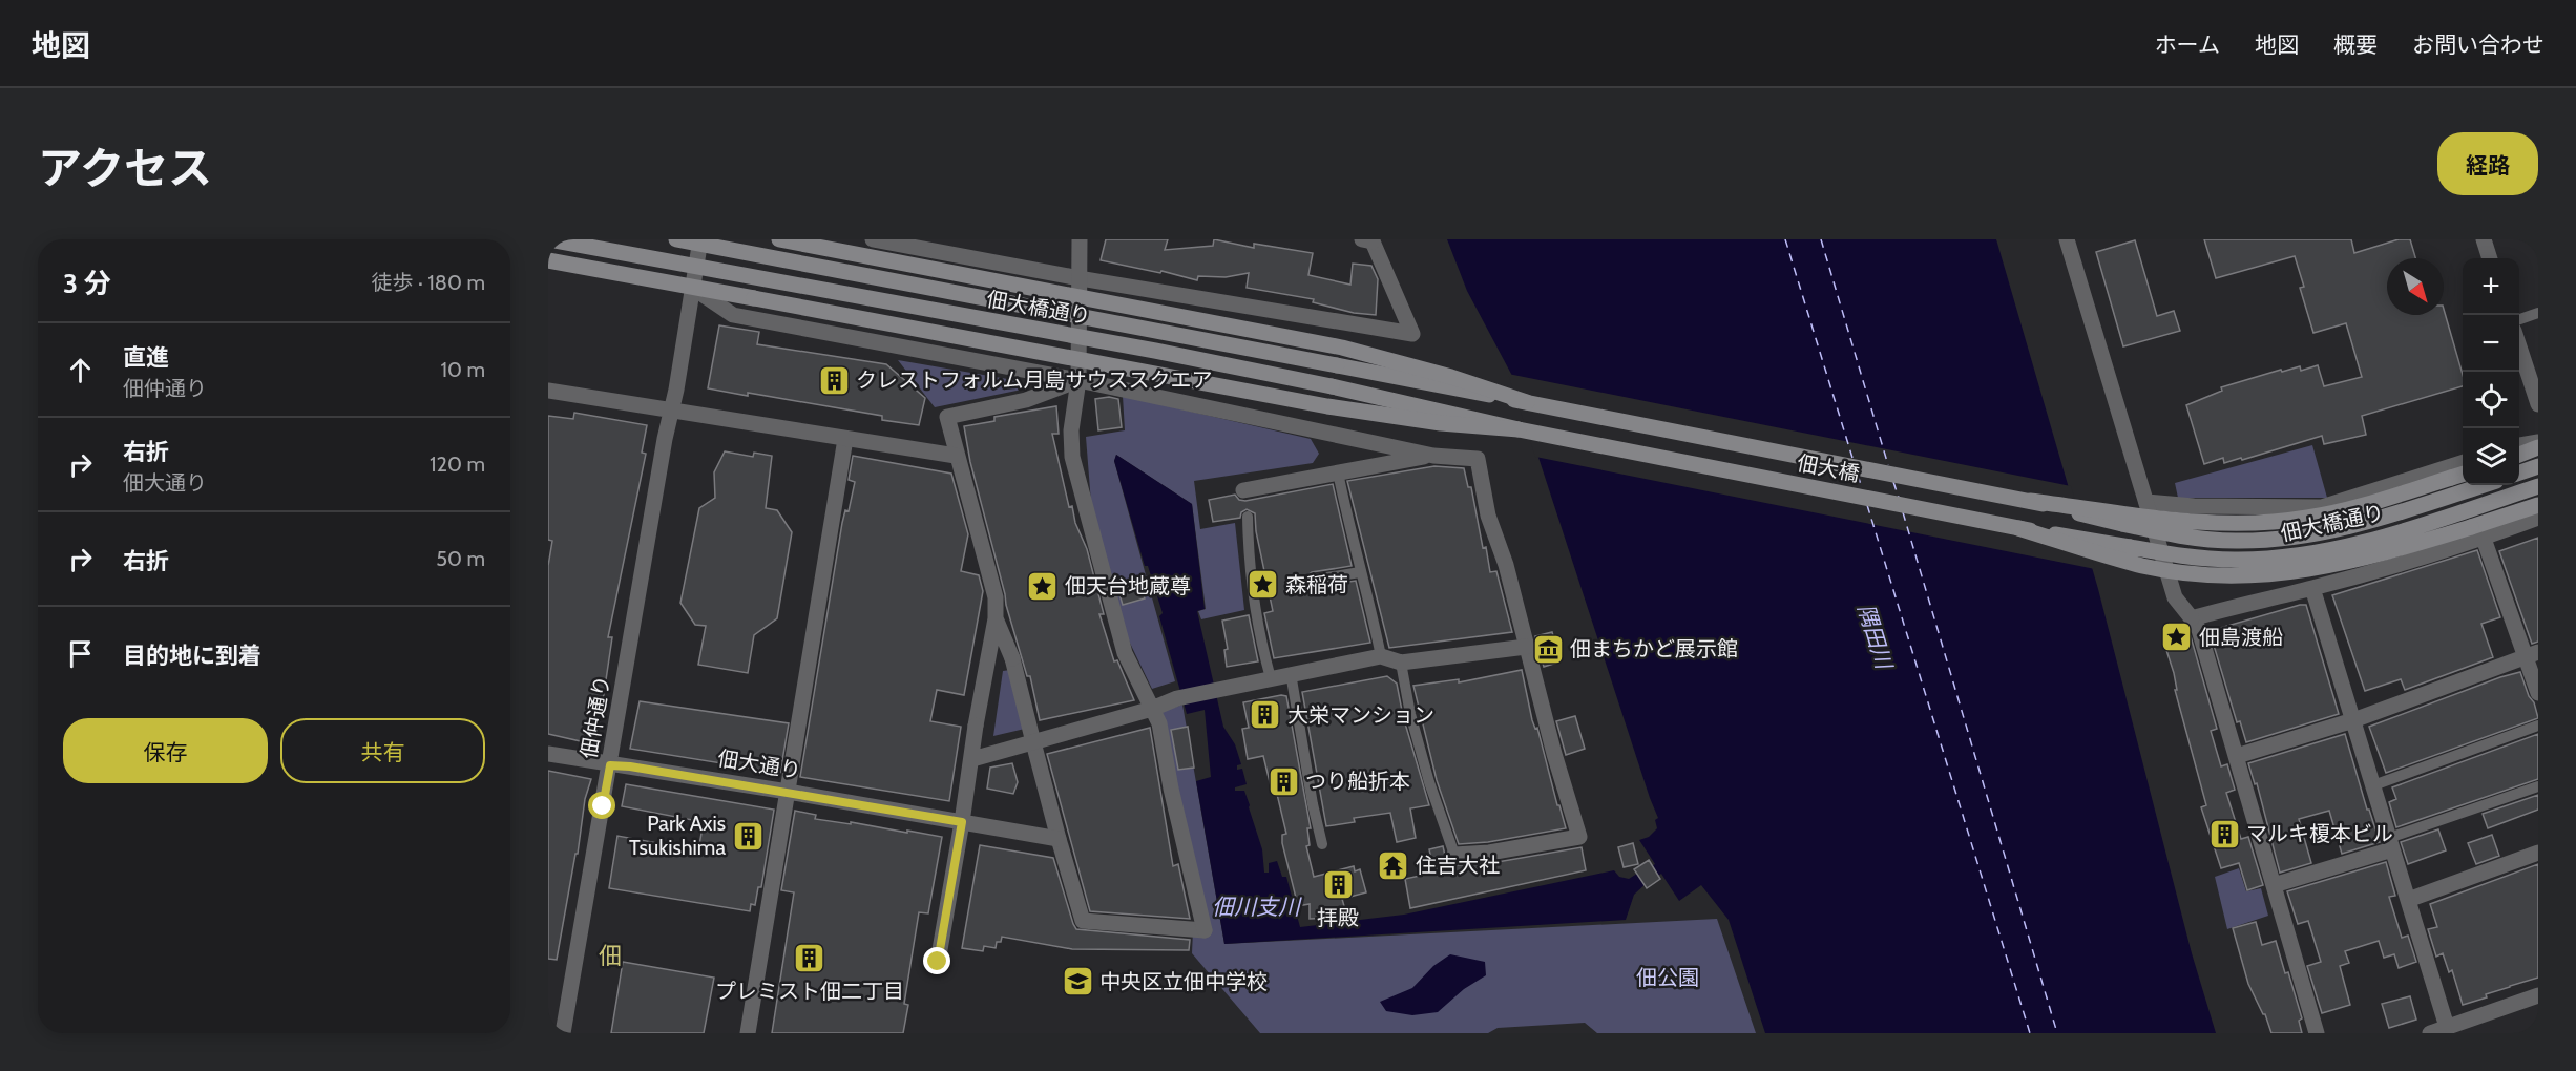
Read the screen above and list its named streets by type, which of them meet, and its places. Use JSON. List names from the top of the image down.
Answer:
{
  "streets": {
    "main road": ["佃大橋通り", "佃大橋"],
    "street": ["佃仲通り", "佃大通り"]
  },
  "crossings": [
    ["佃大橋通り", "佃大橋"],
    ["佃仲通り", "佃大通り"]
  ],
  "districts": ["佃"],
  "water": ["隅田川", "佃川支川"],
  "parks": ["佃公園"],
  "places": {
    "building": [
      "クレストフォルム月島サウススクエア",
      "大栄マンション",
      "つり船折本",
      "マルキ榎本ビル",
      "Park Axis Tsukishima",
      "拝殿",
      "プレミスト佃二丁目"
    ],
    "place": ["森稲荷", "佃天台地蔵尊", "佃島渡船"],
    "museum": ["佃まちかど展示館"],
    "temple": ["住吉大社"],
    "school or university": ["中央区立佃中学校"]
  },
  "north": "bottom right",
  "page": {
    "header": "地図",
    "nav": [
      "ホーム",
      "地図",
      "概要",
      "お問い合わせ"
    ],
    "title": "アクセス",
    "buttons": [
      "経路",
      ["保存", "共有"]
    ],
    "heading": ["3 分", "徒歩 · 180 m"],
    "map_buttons": ["+", "−"],
    "list": [
      ["直進", "佃仲通り", "10 m"],
      ["右折", "佃大通り", "120 m"],
      ["右折", "50 m"],
      "目的地に到着"
    ]
  }
}
